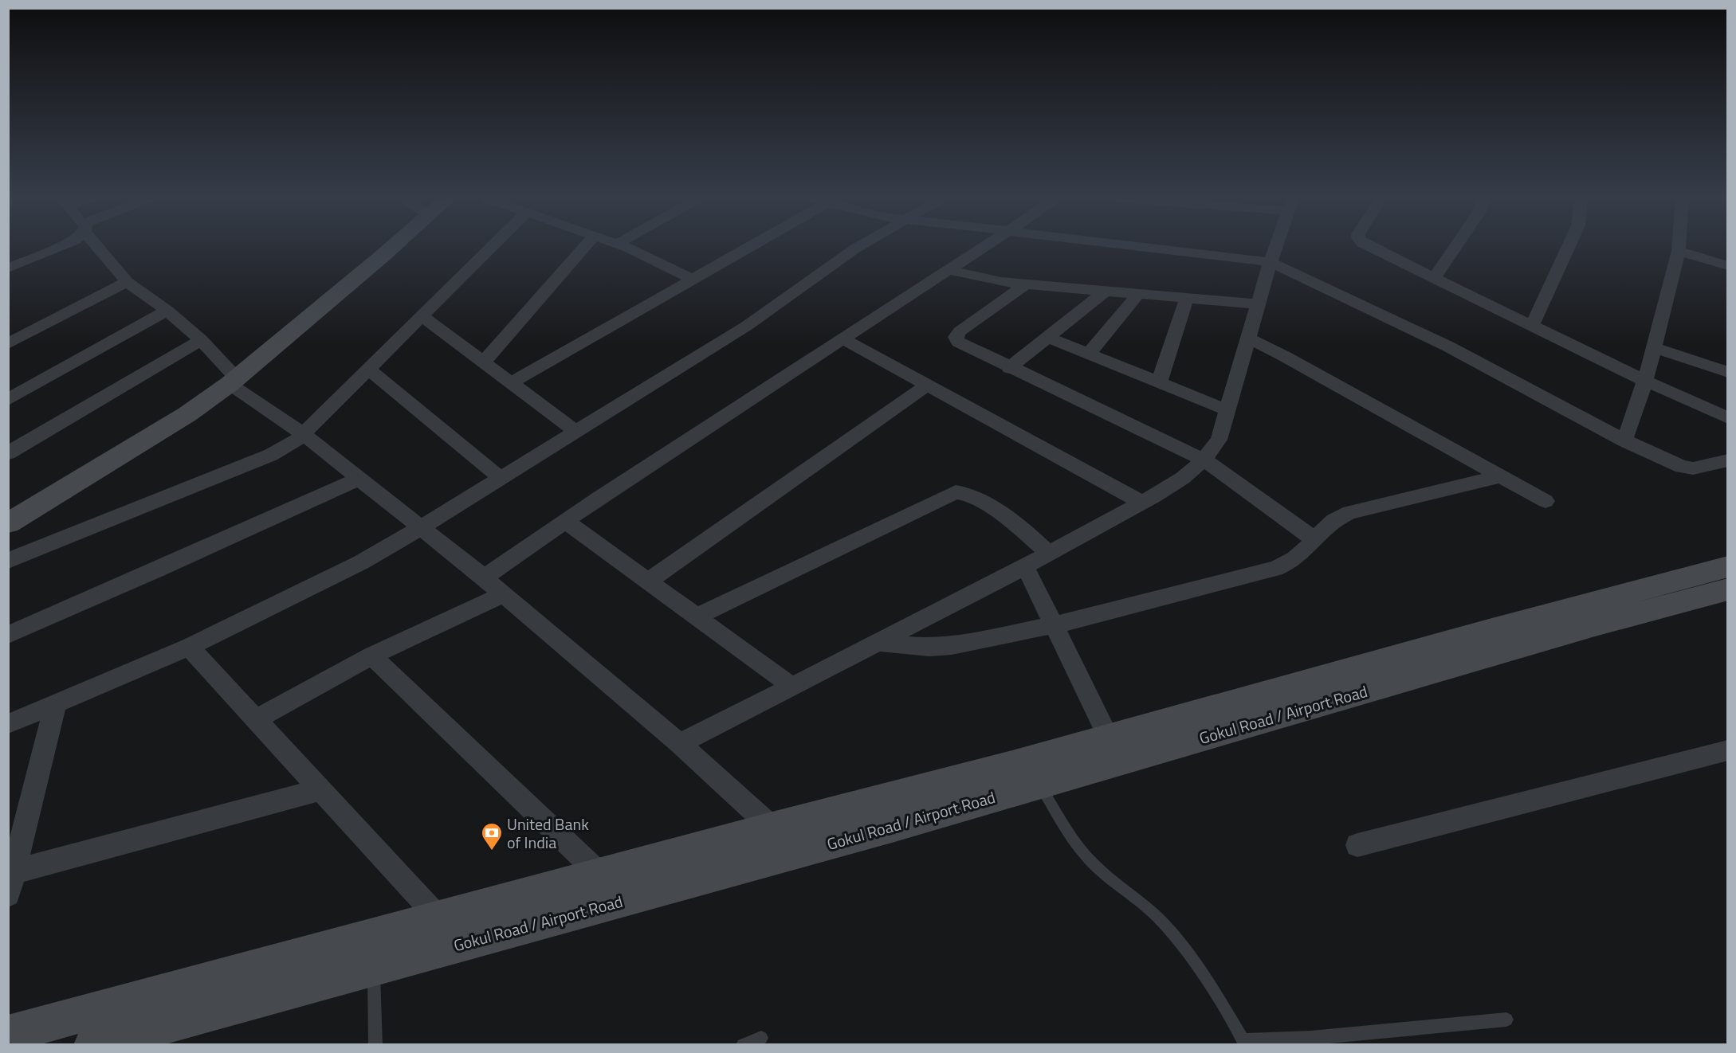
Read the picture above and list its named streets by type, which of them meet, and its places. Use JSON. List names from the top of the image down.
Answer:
{
  "streets": {
    "main road": ["Gokul Road / Airport Road"]
  },
  "places": {
    "bank": ["United Bank of India"]
  }
}
